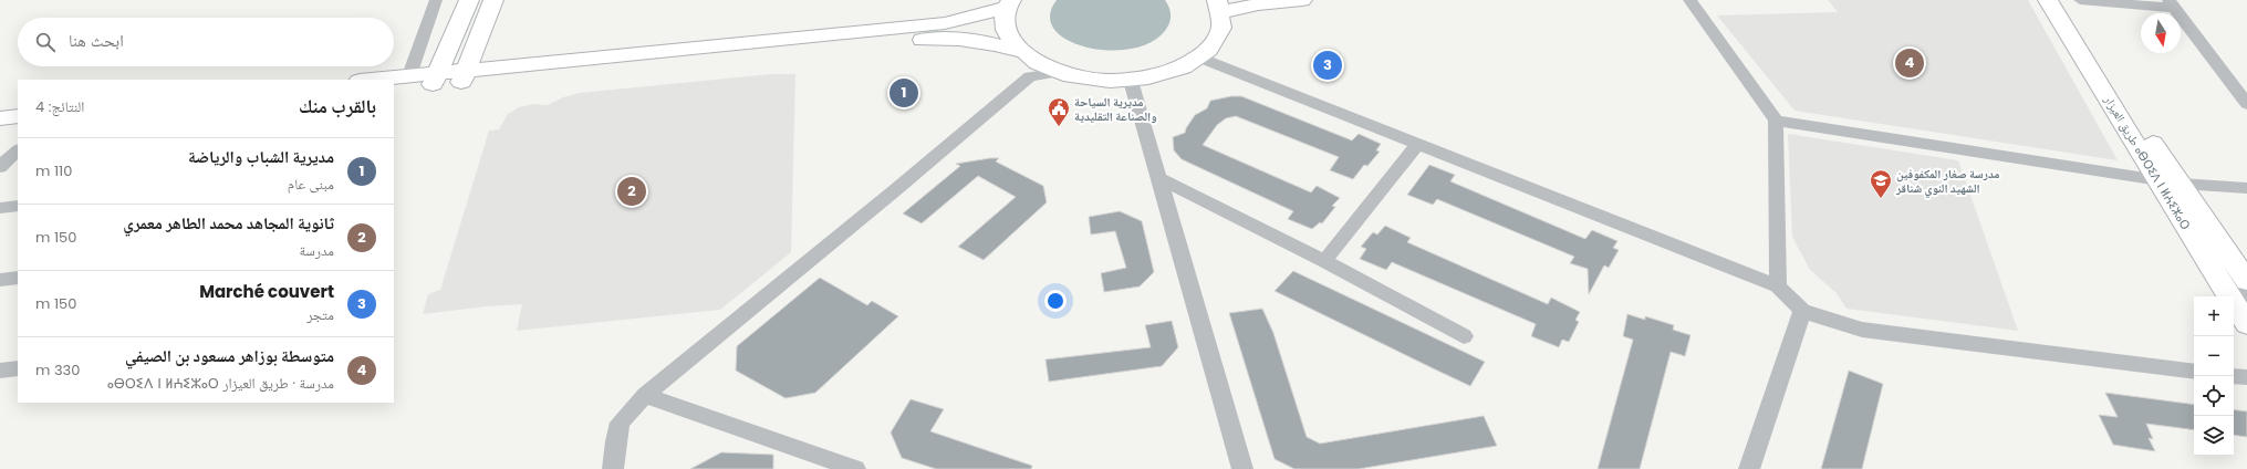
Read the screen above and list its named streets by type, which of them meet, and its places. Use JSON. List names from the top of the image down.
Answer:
{
  "streets": {
    "main road": ["طريق العيزار ⴰⴱⵔⵉⴷ ⵏ ⵍⵄⵉⵣⴰⵔ"]
  },
  "places": {
    "public building": ["مديرية السياحة والصناعة التقليدية"],
    "school or university": ["مدرسة صغار المكفوفين الشهيد النوي شناقر"]
  },
  "north": "bottom",
  "page": {
    "search": "ابحث هنا",
    "pins": [
      "4",
      "3",
      "1",
      "2"
    ],
    "heading": ["بالقرب منك", "النتائج: 4"],
    "list": [
      {
        "mark": "1",
        "name": "مديرية الشباب والرياضة",
        "note": "مبنى عام",
        "value": "110 m"
      },
      {
        "mark": "2",
        "name": "ثانوية المجاهد محمد الطاهر معمري",
        "note": "مدرسة",
        "value": "150 m"
      },
      {
        "mark": "3",
        "name": "Marché couvert",
        "note": "متجر",
        "value": "150 m"
      },
      {
        "mark": "4",
        "name": "متوسطة بوزاهر مسعود بن الصيفي",
        "note": "مدرسة · طريق العيزار ⴰⴱⵔⵉⴷ ⵏ ⵍⵄⵉⵣⴰⵔ",
        "value": "330 m"
      }
    ],
    "map_buttons": ["+", "−"]
  }
}
